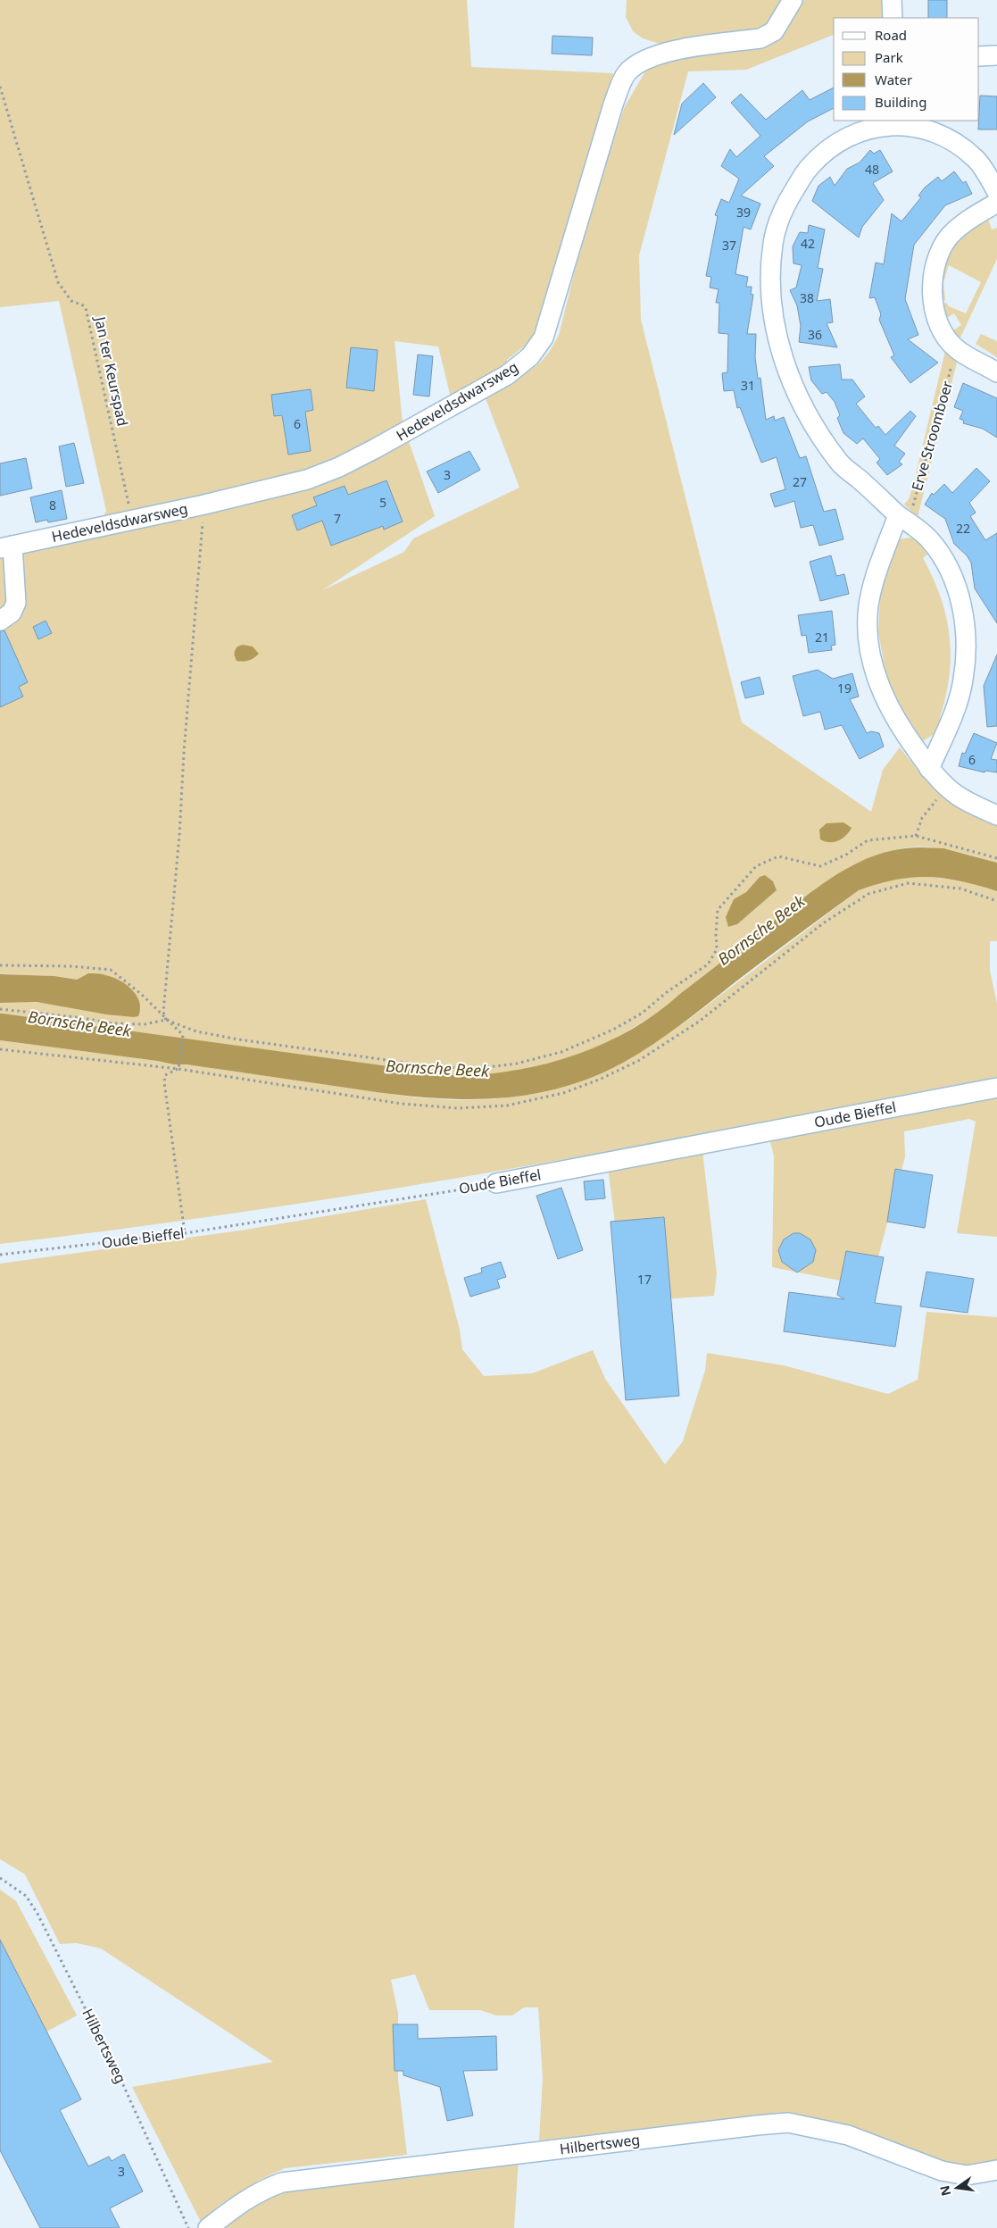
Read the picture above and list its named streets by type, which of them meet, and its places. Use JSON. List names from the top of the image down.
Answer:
{
  "streets": {
    "street": ["Hedeveldsdwarsweg", "Oude Bieffel", "Hilbertsweg"],
    "path": ["Jan ter Keurspad", "Erve Stroomboer"]
  },
  "crossings": [
    ["Jan ter Keurspad", "Hedeveldsdwarsweg"]
  ],
  "water": ["Bornsche Beek"],
  "house_numbers": [
    "48",
    "39",
    "42",
    "37",
    "38",
    "36",
    "31",
    "6",
    "3",
    "27",
    "5",
    "8",
    "7",
    "22",
    "21",
    "19",
    "6",
    "17",
    "3"
  ],
  "legend": [
    "Road",
    "Park",
    "Water",
    "Building"
  ],
  "north": "left"
}
